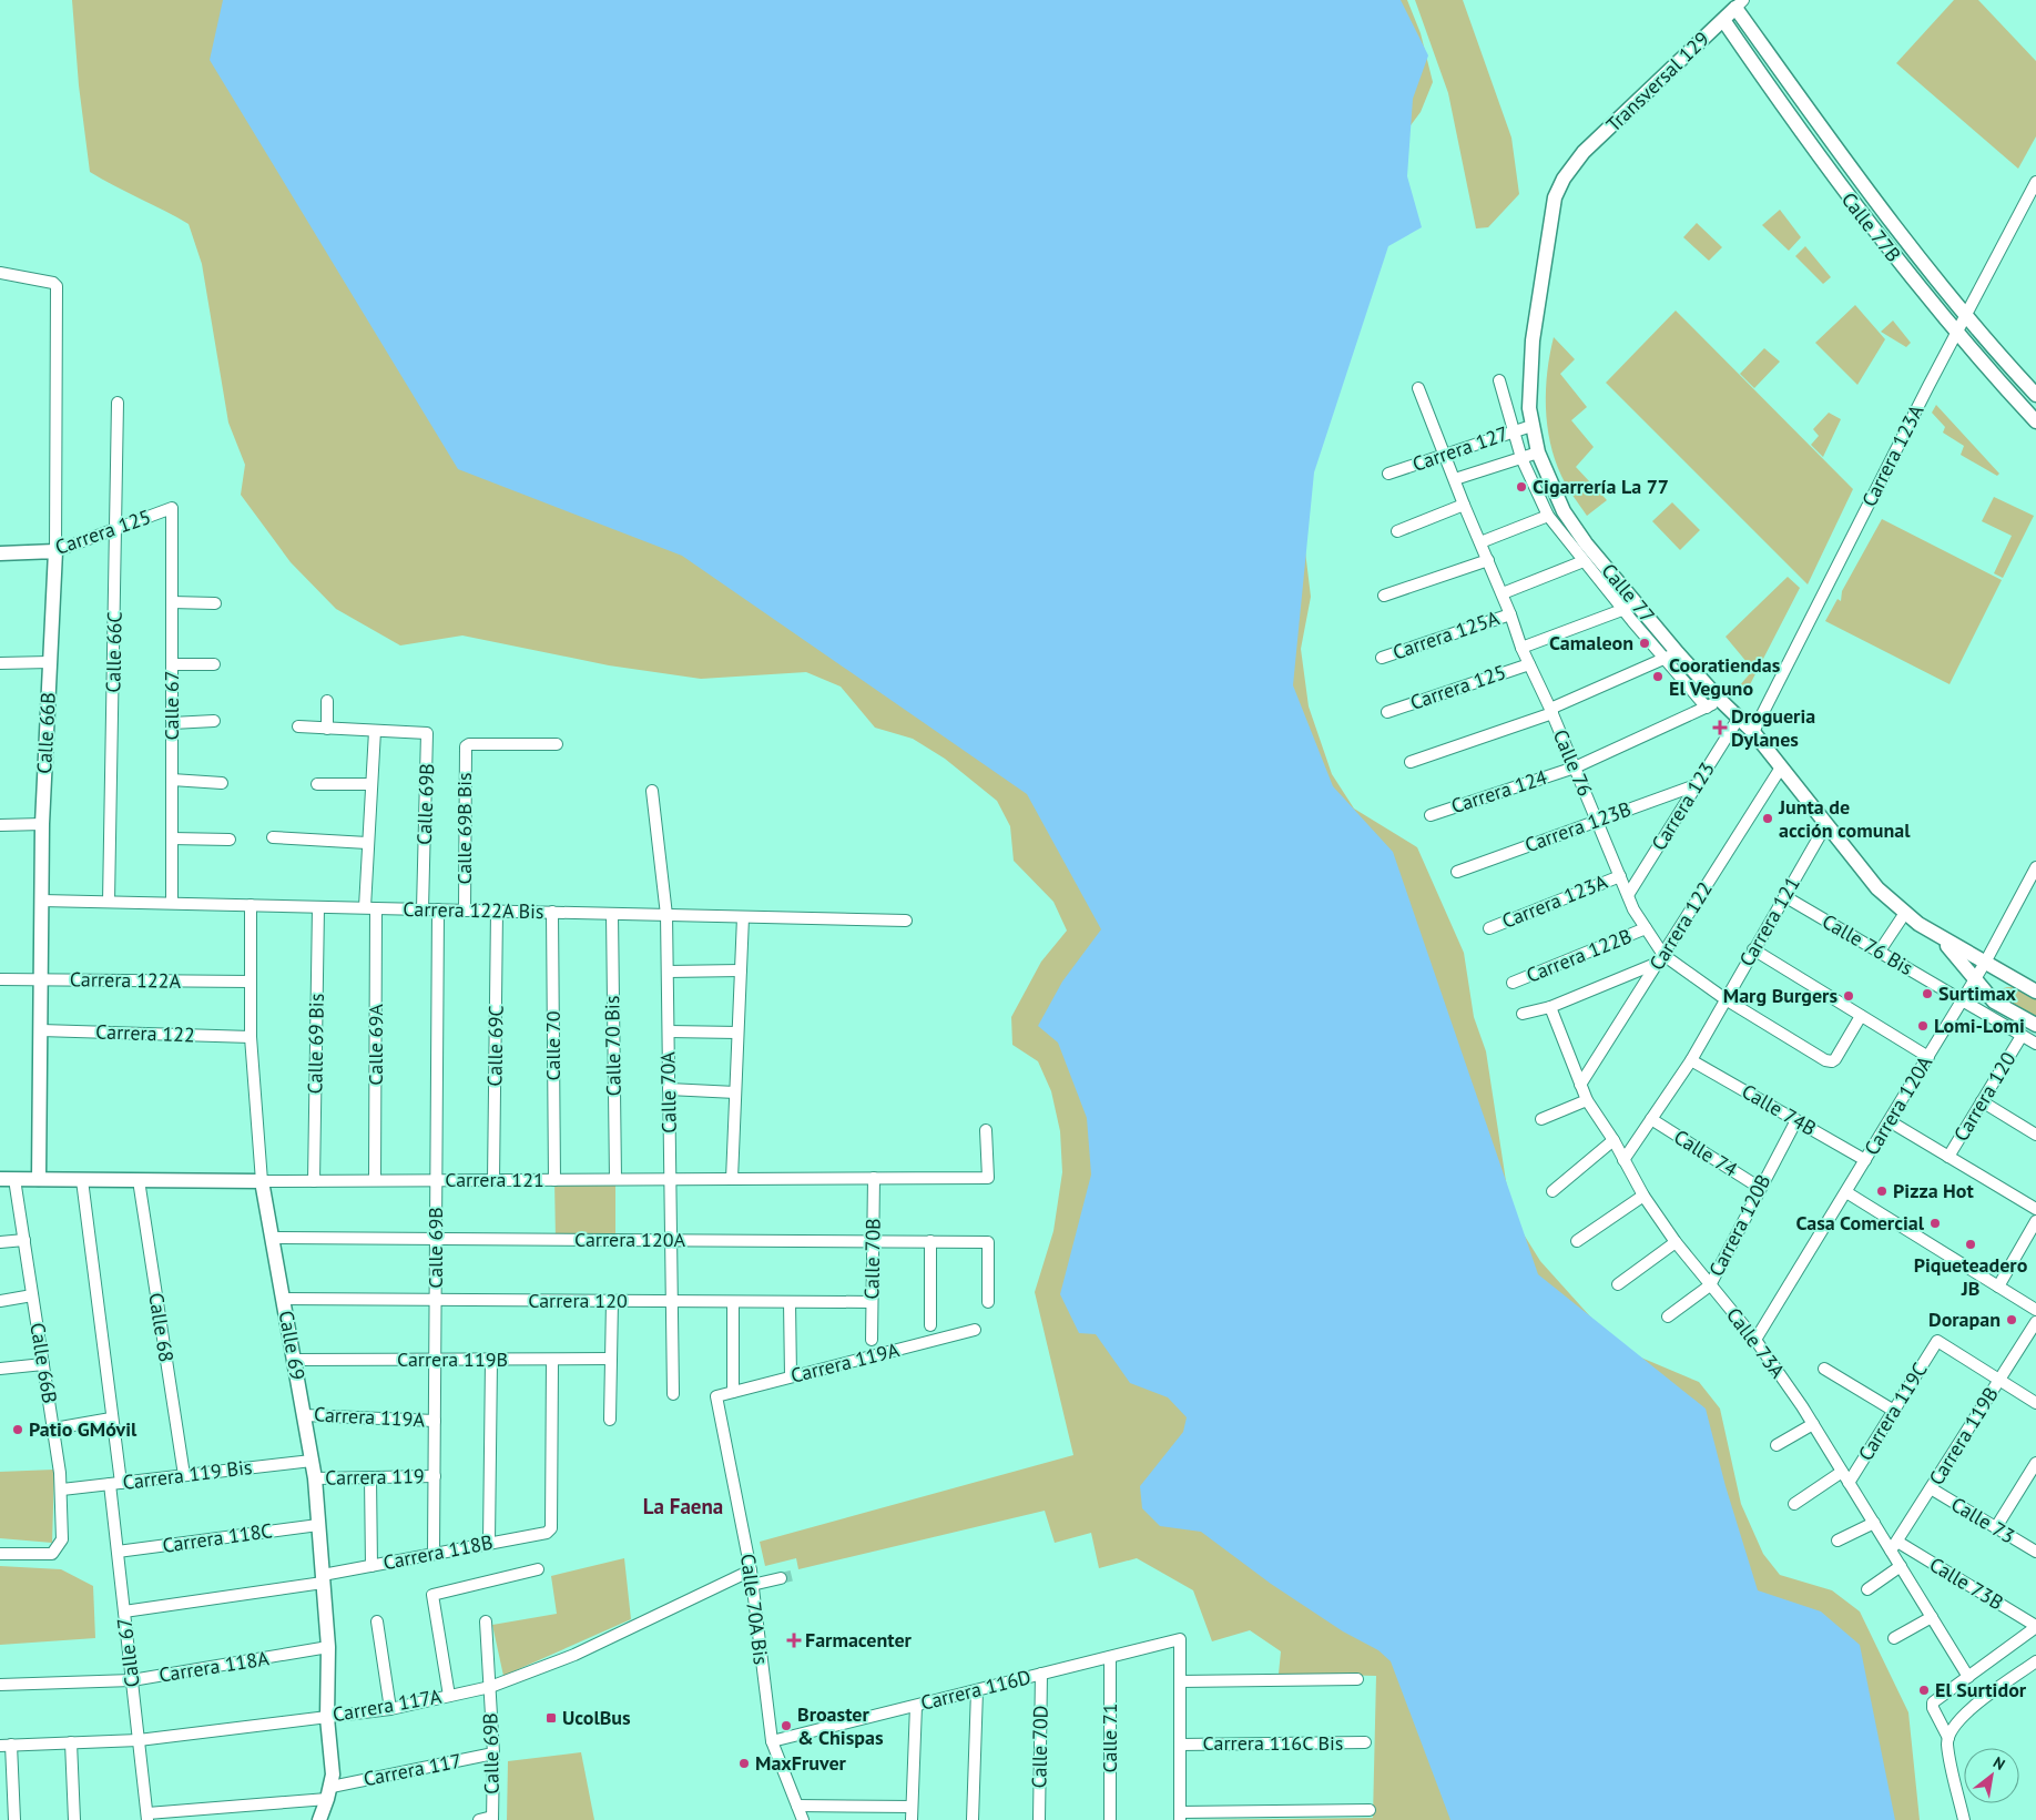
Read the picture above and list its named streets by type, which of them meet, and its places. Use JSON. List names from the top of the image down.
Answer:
{
  "streets": {
    "street": [
      "Transversal 129",
      "Calle 77B",
      "Carrera 127",
      "Carrera 123A",
      "Carrera 125",
      "Calle 77",
      "Carrera 125A",
      "Calle 66C",
      "Calle 67",
      "Calle 66B",
      "Calle 76",
      "Carrera 124",
      "Calle 69B",
      "Carrera 123",
      "Carrera 123B",
      "Calle 69B Bis",
      "Carrera 122A Bis",
      "Carrera 121",
      "Carrera 122",
      "Calle 76 Bis",
      "Carrera 122B",
      "Carrera 122A",
      "Calle 69 Bis",
      "Calle 69A",
      "Calle 69C",
      "Calle 70",
      "Calle 70 Bis",
      "Calle 70A",
      "Carrera 120",
      "Carrera 120A",
      "Calle 74B",
      "Calle 74",
      "Carrera 120B",
      "Calle 70B",
      "Calle 68",
      "Calle 73A",
      "Calle 69",
      "Carrera 119B",
      "Carrera 119A",
      "Carrera 119C",
      "Carrera 119 Bis",
      "Carrera 119",
      "Calle 73",
      "Carrera 118C",
      "Carrera 118B",
      "Calle 73B",
      "Calle 70A Bis",
      "Carrera 118A",
      "Carrera 116D",
      "Carrera 117A",
      "Calle 71",
      "Carrera 116C Bis",
      "Calle 70D",
      "Carrera 117"
    ]
  },
  "crossings": [
    ["Transversal 129", "Calle 77B"],
    ["Transversal 129", "Calle 77"],
    ["Calle 77B", "Carrera 123A"],
    ["Carrera 127", "Calle 77"],
    ["Carrera 127", "Calle 76"],
    ["Carrera 123A", "Calle 77"],
    ["Carrera 123A", "Calle 76"],
    ["Carrera 125", "Calle 77"],
    ["Carrera 125", "Calle 66C"],
    ["Carrera 125", "Calle 67"],
    ["Carrera 125", "Calle 66B"],
    ["Carrera 125", "Calle 76"],
    ["Calle 77", "Carrera 124"],
    ["Calle 77", "Carrera 123"],
    ["Calle 77", "Carrera 121"],
    ["Calle 77", "Carrera 122"],
    ["Calle 77", "Carrera 120A"],
    ["Carrera 125A", "Calle 76"],
    ["Calle 66C", "Carrera 122A Bis"],
    ["Calle 67", "Carrera 122A Bis"],
    ["Calle 67", "Carrera 121"],
    ["Calle 67", "Carrera 119 Bis"],
    ["Calle 67", "Carrera 118C"],
    ["Calle 67", "Carrera 118B"],
    ["Calle 67", "Carrera 118A"],
    ["Calle 67", "Carrera 117A"],
    ["Calle 67", "Carrera 117"],
    ["Calle 66B", "Carrera 122A Bis"],
    ["Calle 66B", "Carrera 121"],
    ["Calle 66B", "Carrera 122"],
    ["Calle 66B", "Carrera 122A"],
    ["Calle 66B", "Carrera 119 Bis"],
    ["Calle 76", "Carrera 124"],
    ["Calle 76", "Carrera 123"],
    ["Calle 76", "Carrera 123B"],
    ["Calle 76", "Carrera 121"],
    ["Calle 76", "Carrera 122"],
    ["Calle 76", "Carrera 122B"],
    ["Calle 69B", "Carrera 122A Bis"],
    ["Calle 69B", "Carrera 121"],
    ["Calle 69B", "Calle 69A"],
    ["Calle 69B", "Carrera 120"],
    ["Calle 69B", "Carrera 120A"],
    ["Calle 69B", "Carrera 119B"],
    ["Calle 69B", "Carrera 119A"],
    ["Calle 69B", "Carrera 119"],
    ["Calle 69B", "Carrera 118B"],
    ["Calle 69B", "Carrera 117A"],
    ["Calle 69B", "Carrera 117"],
    ["Carrera 123", "Carrera 123B"],
    ["Calle 69B Bis", "Carrera 122A Bis"],
    ["Carrera 122A Bis", "Calle 69 Bis"],
    ["Carrera 122A Bis", "Calle 69A"],
    ["Carrera 122A Bis", "Calle 69C"],
    ["Carrera 122A Bis", "Calle 70"],
    ["Carrera 122A Bis", "Calle 70 Bis"],
    ["Carrera 122A Bis", "Calle 70A"],
    ["Carrera 122A Bis", "Calle 69"],
    ["Carrera 121", "Calle 76 Bis"],
    ["Carrera 121", "Calle 69 Bis"],
    ["Carrera 121", "Calle 69A"],
    ["Carrera 121", "Calle 69C"],
    ["Carrera 121", "Calle 70"],
    ["Carrera 121", "Calle 70 Bis"],
    ["Carrera 121", "Calle 70A"],
    ["Carrera 121", "Calle 74B"],
    ["Carrera 121", "Calle 74"],
    ["Carrera 121", "Calle 70B"],
    ["Carrera 121", "Calle 68"],
    ["Carrera 121", "Calle 73A"],
    ["Carrera 121", "Calle 69"],
    ["Carrera 122", "Calle 73A"],
    ["Carrera 122", "Calle 69"],
    ["Calle 76 Bis", "Carrera 120"],
    ["Calle 76 Bis", "Carrera 120A"],
    ["Carrera 122A", "Calle 69"],
    ["Calle 70A", "Carrera 120"],
    ["Calle 70A", "Carrera 120A"],
    ["Carrera 120", "Calle 70B"],
    ["Carrera 120", "Calle 69"],
    ["Carrera 120A", "Calle 74B"],
    ["Carrera 120A", "Calle 70B"],
    ["Carrera 120A", "Calle 73A"],
    ["Carrera 120A", "Calle 69"],
    ["Calle 74B", "Carrera 120B"],
    ["Calle 74", "Carrera 120B"],
    ["Carrera 120B", "Calle 73A"],
    ["Calle 68", "Carrera 119 Bis"],
    ["Calle 73A", "Carrera 119B"],
    ["Calle 73A", "Carrera 119C"],
    ["Calle 73A", "Calle 73B"],
    ["Calle 69", "Carrera 119B"],
    ["Calle 69", "Carrera 119A"],
    ["Calle 69", "Carrera 119 Bis"],
    ["Calle 69", "Carrera 119"],
    ["Calle 69", "Carrera 118C"],
    ["Calle 69", "Carrera 118B"],
    ["Calle 69", "Carrera 118A"],
    ["Calle 69", "Carrera 117A"],
    ["Calle 69", "Carrera 117"],
    ["Carrera 119B", "Carrera 119C"],
    ["Carrera 119B", "Calle 73"],
    ["Carrera 119B", "Carrera 118B"],
    ["Carrera 119B", "Calle 73B"],
    ["Carrera 119A", "Calle 70A Bis"],
    ["Calle 70A Bis", "Carrera 116D"],
    ["Calle 70A Bis", "Carrera 117A"],
    ["Carrera 116D", "Calle 71"],
    ["Carrera 116D", "Calle 70D"]
  ],
  "districts": ["La Faena"],
  "places": {
    "other": [
      "Cigarrería La 77",
      "Camaleon",
      "Cooratiendas El Veguno",
      "Junta de acción comunal",
      "Surtimax",
      "Marg Burgers",
      "Lomi-Lomi",
      "Pizza Hot",
      "Casa Comercial",
      "Piqueteadero JB",
      "Dorapan",
      "Patio GMóvil",
      "El Surtidor",
      "Broaster & Chispas",
      "MaxFruver"
    ],
    "health": ["Drogueria Dylanes", "Farmacenter"],
    "transit": ["UcolBus"]
  },
  "north": "top right"
}
